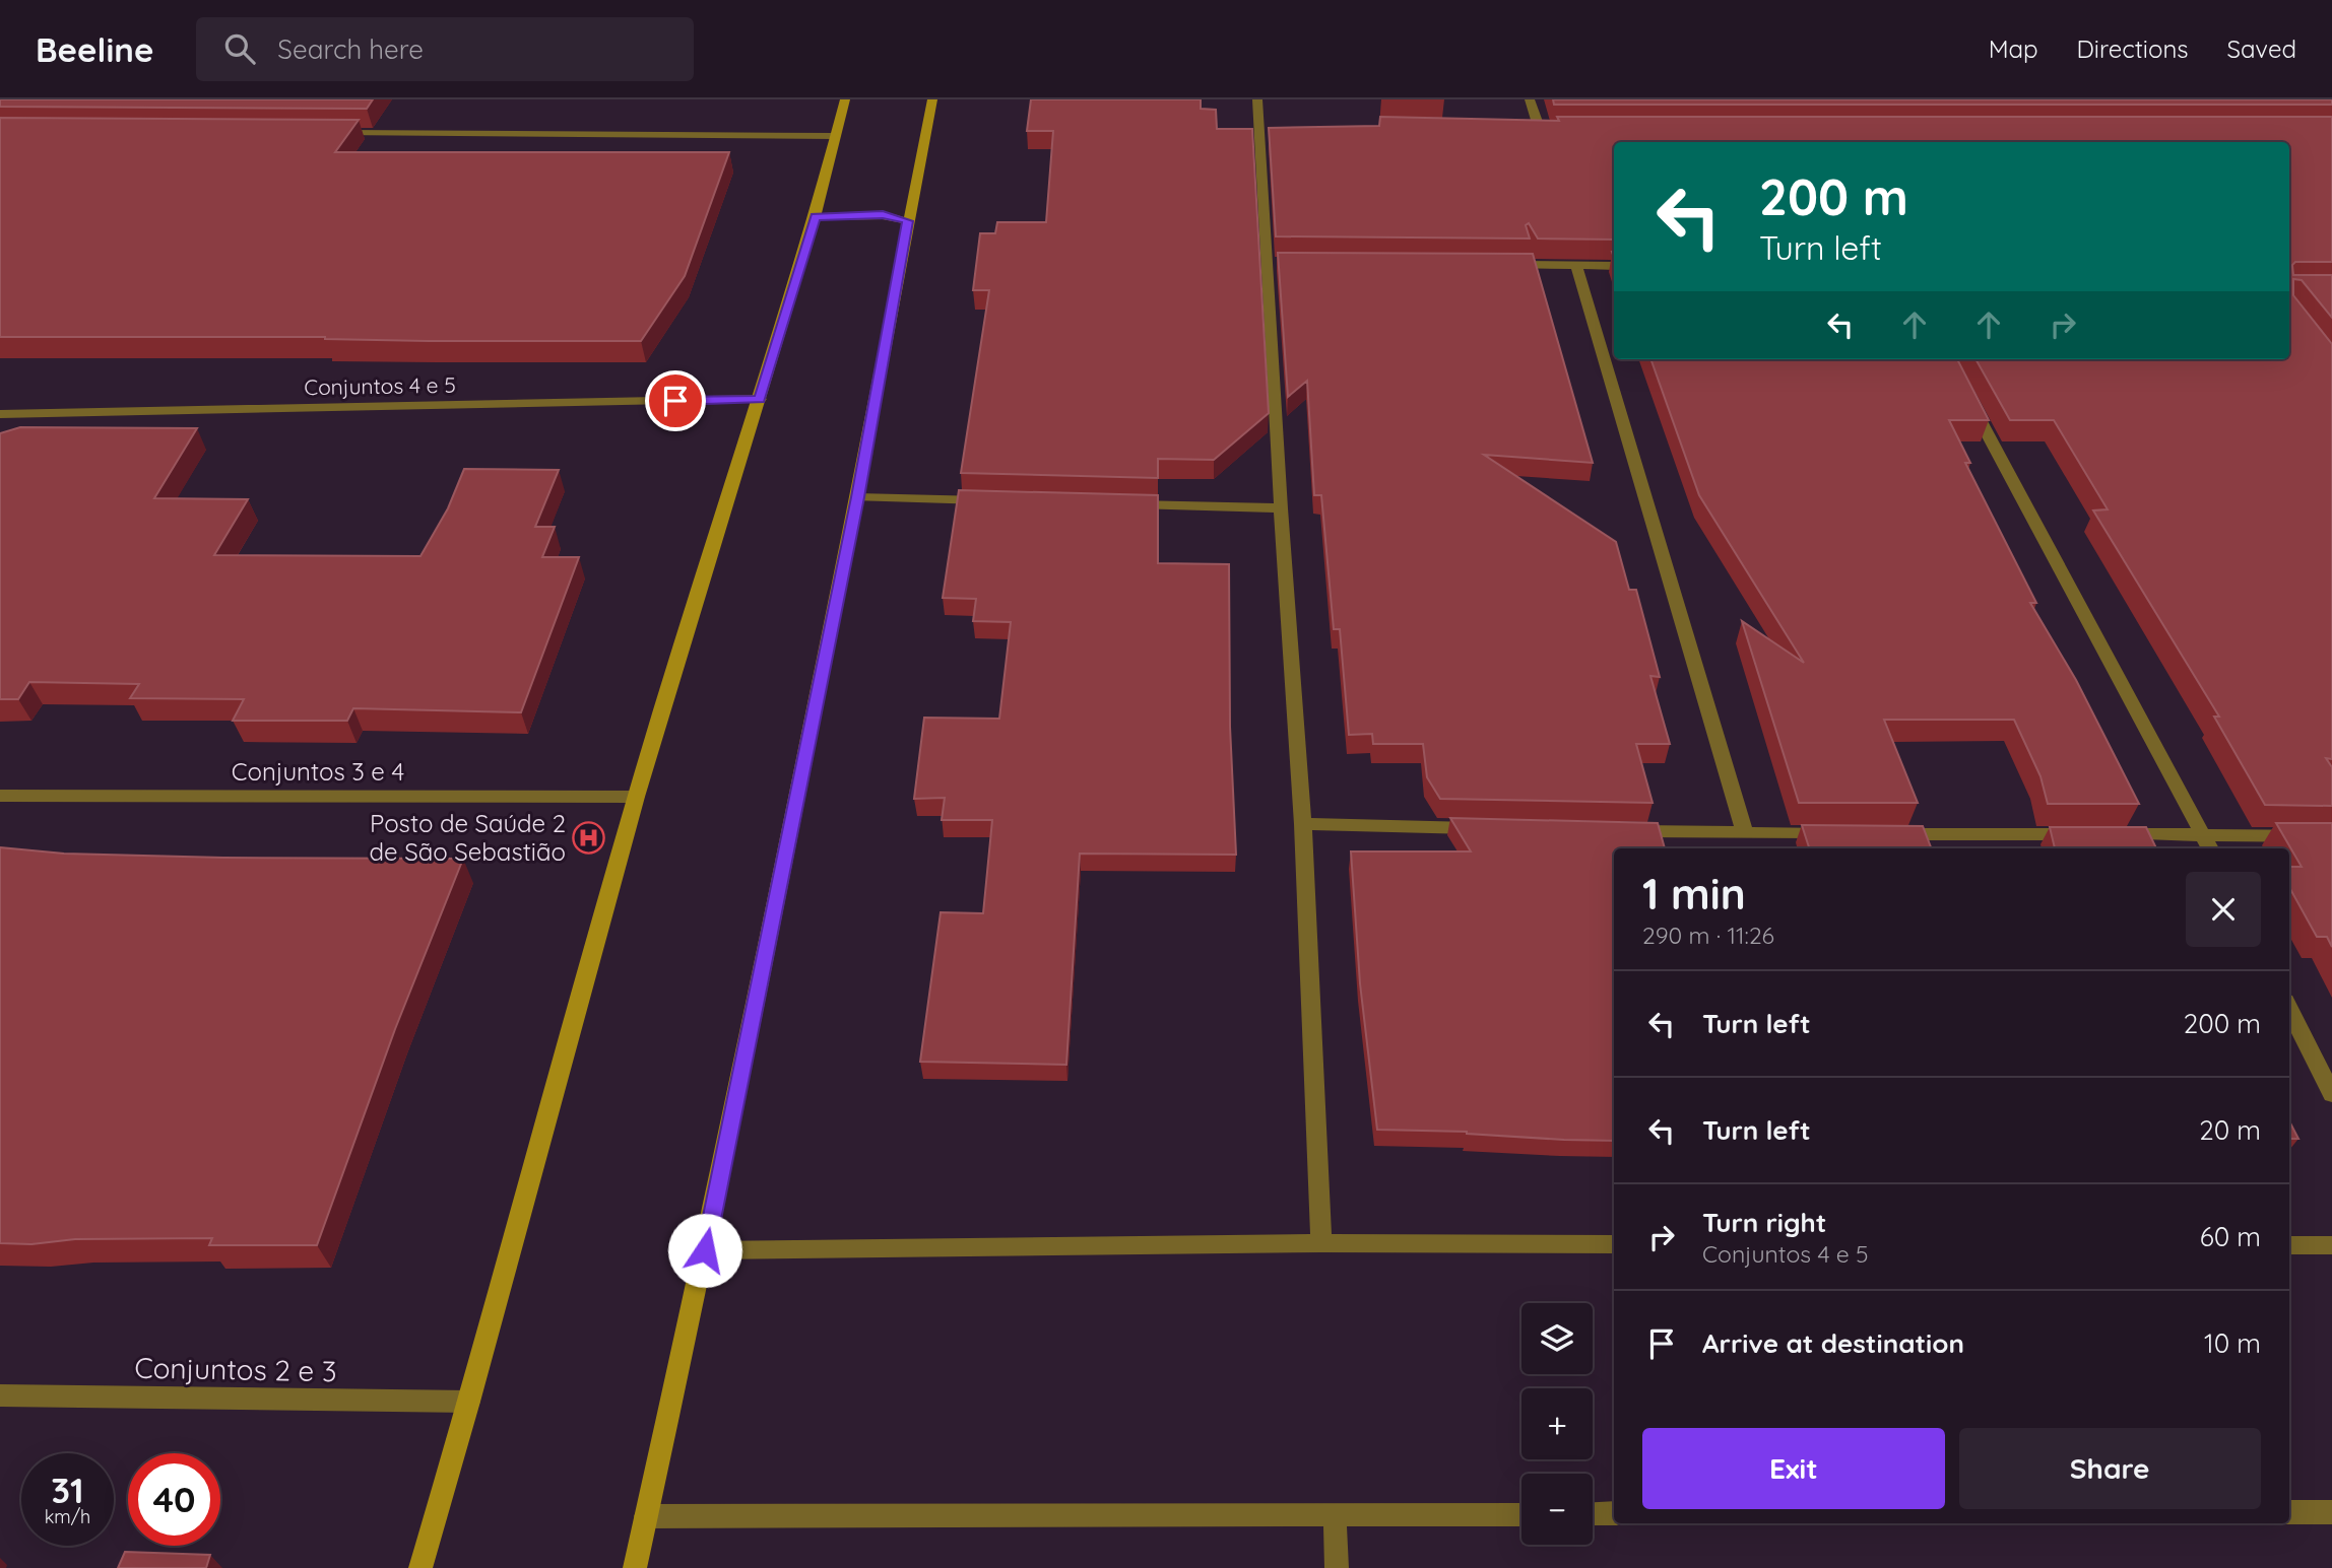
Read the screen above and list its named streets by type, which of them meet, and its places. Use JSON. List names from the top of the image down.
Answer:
{
  "streets": {
    "street": ["Conjuntos 4 e 5", "Conjuntos 3 e 4", "Conjuntos 2 e 3"]
  },
  "places": {
    "hospital": ["Posto de Saúde 2 de São Sebastião"]
  },
  "page": {
    "header": "Beeline",
    "search": "Search here",
    "nav": ["Map", "Directions", "Saved"],
    "turn": ["200 m", "Turn left"],
    "heading": ["1 min", "290 m · 11:26"],
    "list": [
      {
        "name": "Turn left",
        "value": "200 m"
      },
      {
        "name": "Turn left",
        "value": "20 m"
      },
      {
        "name": "Turn right",
        "note": "Conjuntos 4 e 5",
        "value": "60 m"
      },
      {
        "name": "Arrive at destination",
        "value": "10 m"
      }
    ],
    "map_buttons": ["+", "−"],
    "buttons": ["Exit", "Share"],
    "speed": "31 km/h",
    "limit": "40"
  }
}
